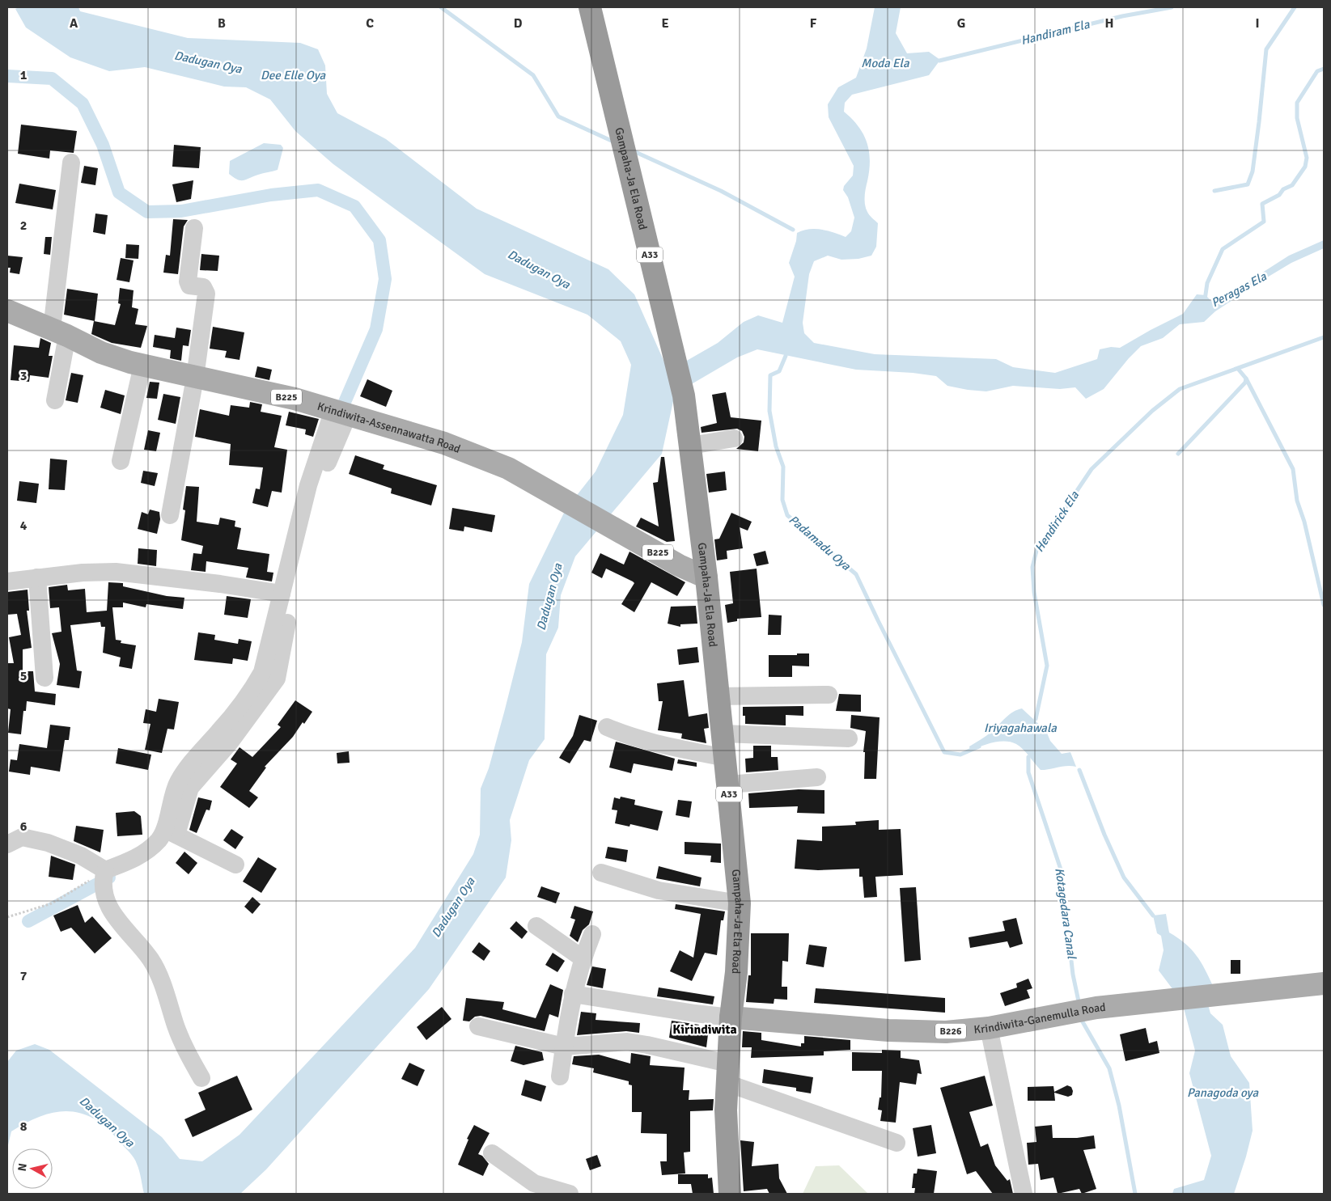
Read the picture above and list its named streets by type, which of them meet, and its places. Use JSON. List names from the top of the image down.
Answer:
{
  "streets": {
    "highway": ["Gampaha-Ja Ela Road", "A33"],
    "main road": [
      "B225",
      "Krindiwita-Assennawatta Road",
      "Krindiwita-Ganemulla Road",
      "B226"
    ]
  },
  "crossings": [
    ["Gampaha-Ja Ela Road", "Krindiwita-Assennawatta Road"],
    ["Gampaha-Ja Ela Road", "Krindiwita-Ganemulla Road"]
  ],
  "districts": ["Kirindiwita"],
  "water": [
    "Handiram Ela",
    "Dadugan Oya",
    "Moda Ela",
    "Dee Elle Oya",
    "Peragas Ela",
    "Hendirick Ela",
    "Padamadu Oya",
    "Iriyagahawala",
    "Kotagedara Canal",
    "Panagoda oya"
  ],
  "north": "left",
  "grid": {
    "columns": [
      "A",
      "B",
      "C",
      "D",
      "E",
      "F",
      "G",
      "H",
      "I"
    ],
    "rows": [
      "1",
      "2",
      "3",
      "4",
      "5",
      "6",
      "7",
      "8"
    ]
  }
}
